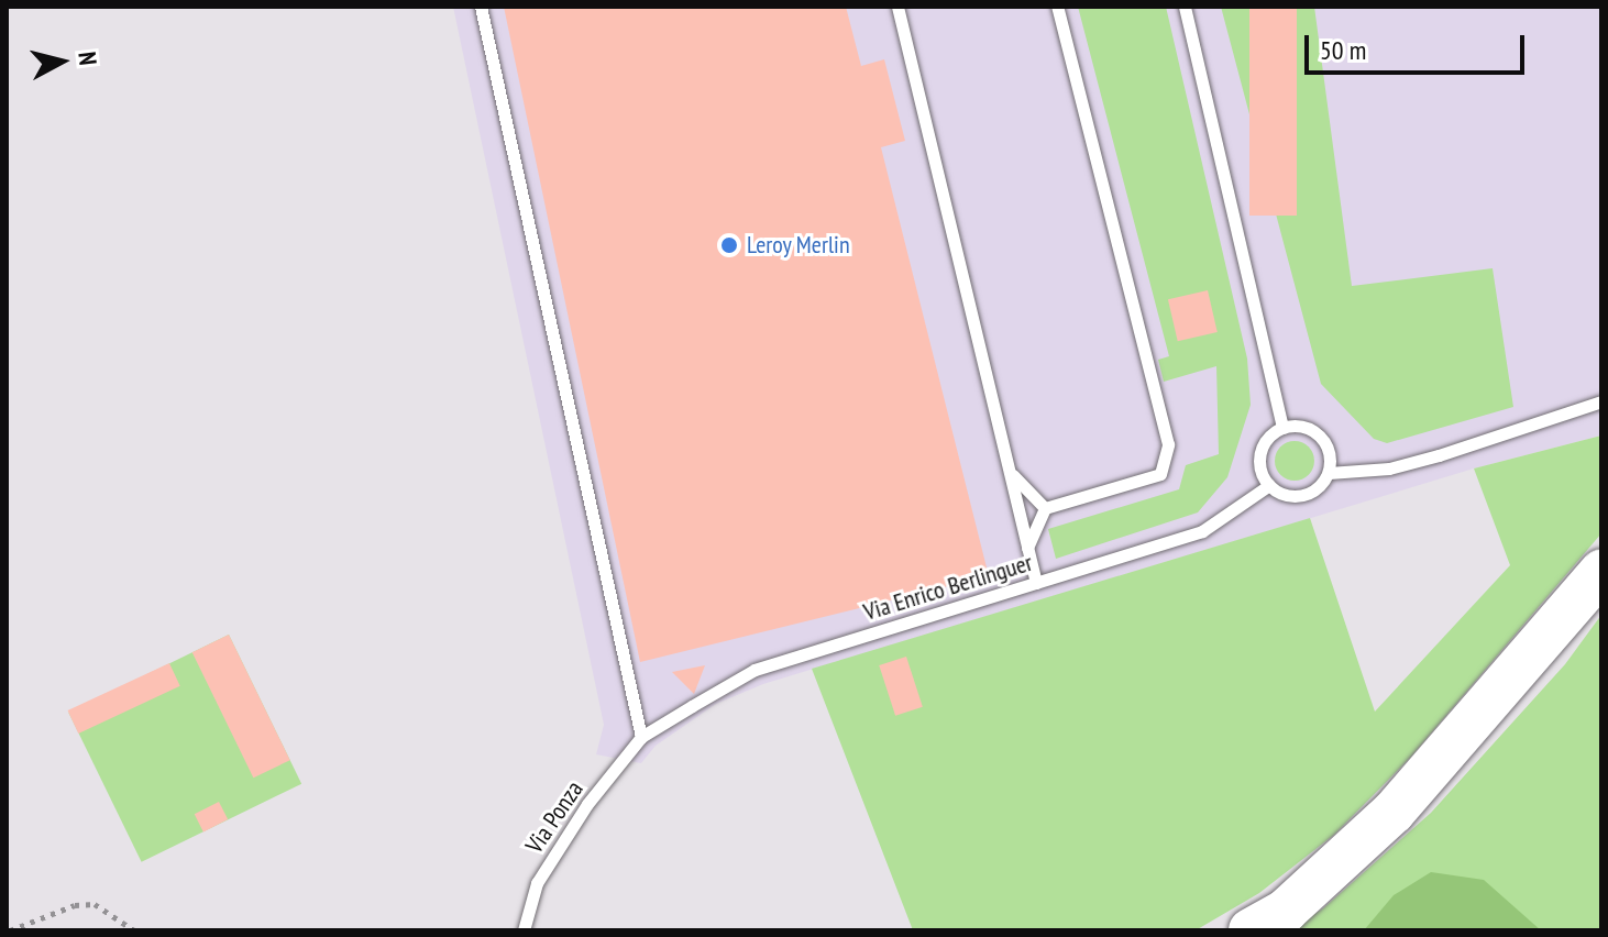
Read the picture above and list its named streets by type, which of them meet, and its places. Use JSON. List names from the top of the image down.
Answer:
{
  "streets": {
    "lane": ["Via Enrico Berlinguer", "Via Ponza"]
  },
  "crossings": [
    ["Via Enrico Berlinguer", "Via Ponza"]
  ],
  "places": ["Leroy Merlin"],
  "scale_bar": "50 m",
  "north": "right"
}
